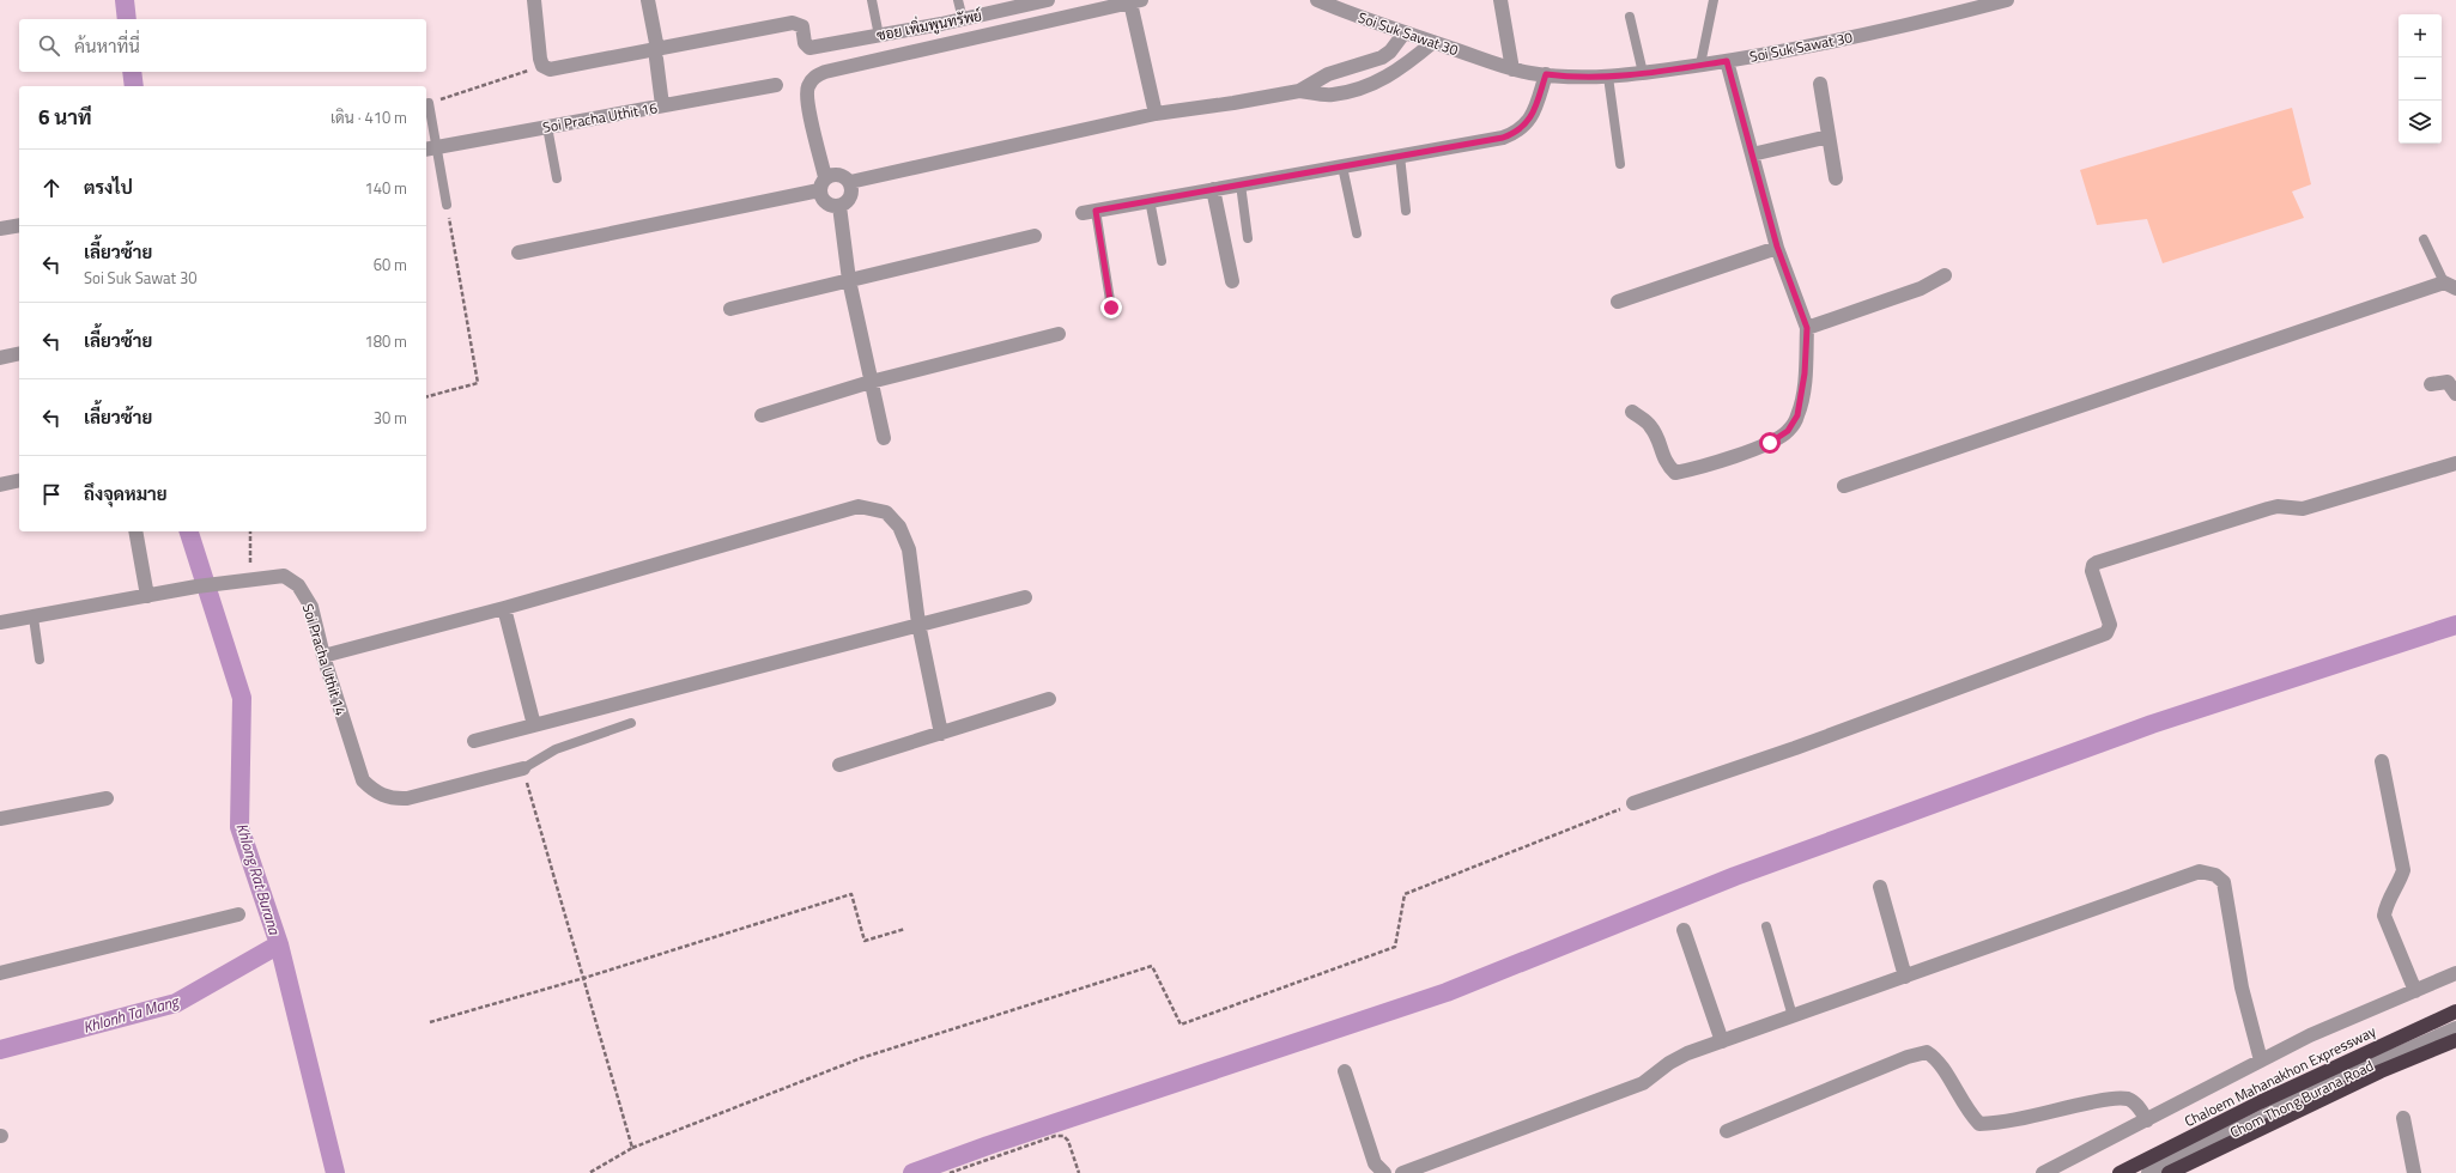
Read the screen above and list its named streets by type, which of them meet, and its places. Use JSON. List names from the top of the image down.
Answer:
{
  "streets": {
    "highway": ["Chaloem Mahanakhon Expressway"],
    "street": [
      "ซอย เพิ่มพูนทรัพย์",
      "Soi Suk Sawat 30",
      "Soi Pracha Uthit 16",
      "Soi Pracha Uthit 14",
      "Chom Thong Burana Road"
    ]
  },
  "water": ["Khlong Rat Burana", "Khlonh Ta Mang"],
  "page": {
    "map_buttons": ["+", "−"],
    "search": "ค้นหาที่นี่",
    "heading": ["6 นาที", "เดิน · 410 m"],
    "list": [
      ["ตรงไป", "140 m"],
      ["เลี้ยวซ้าย", "Soi Suk Sawat 30", "60 m"],
      ["เลี้ยวซ้าย", "180 m"],
      ["เลี้ยวซ้าย", "30 m"],
      "ถึงจุดหมาย"
    ]
  }
}
